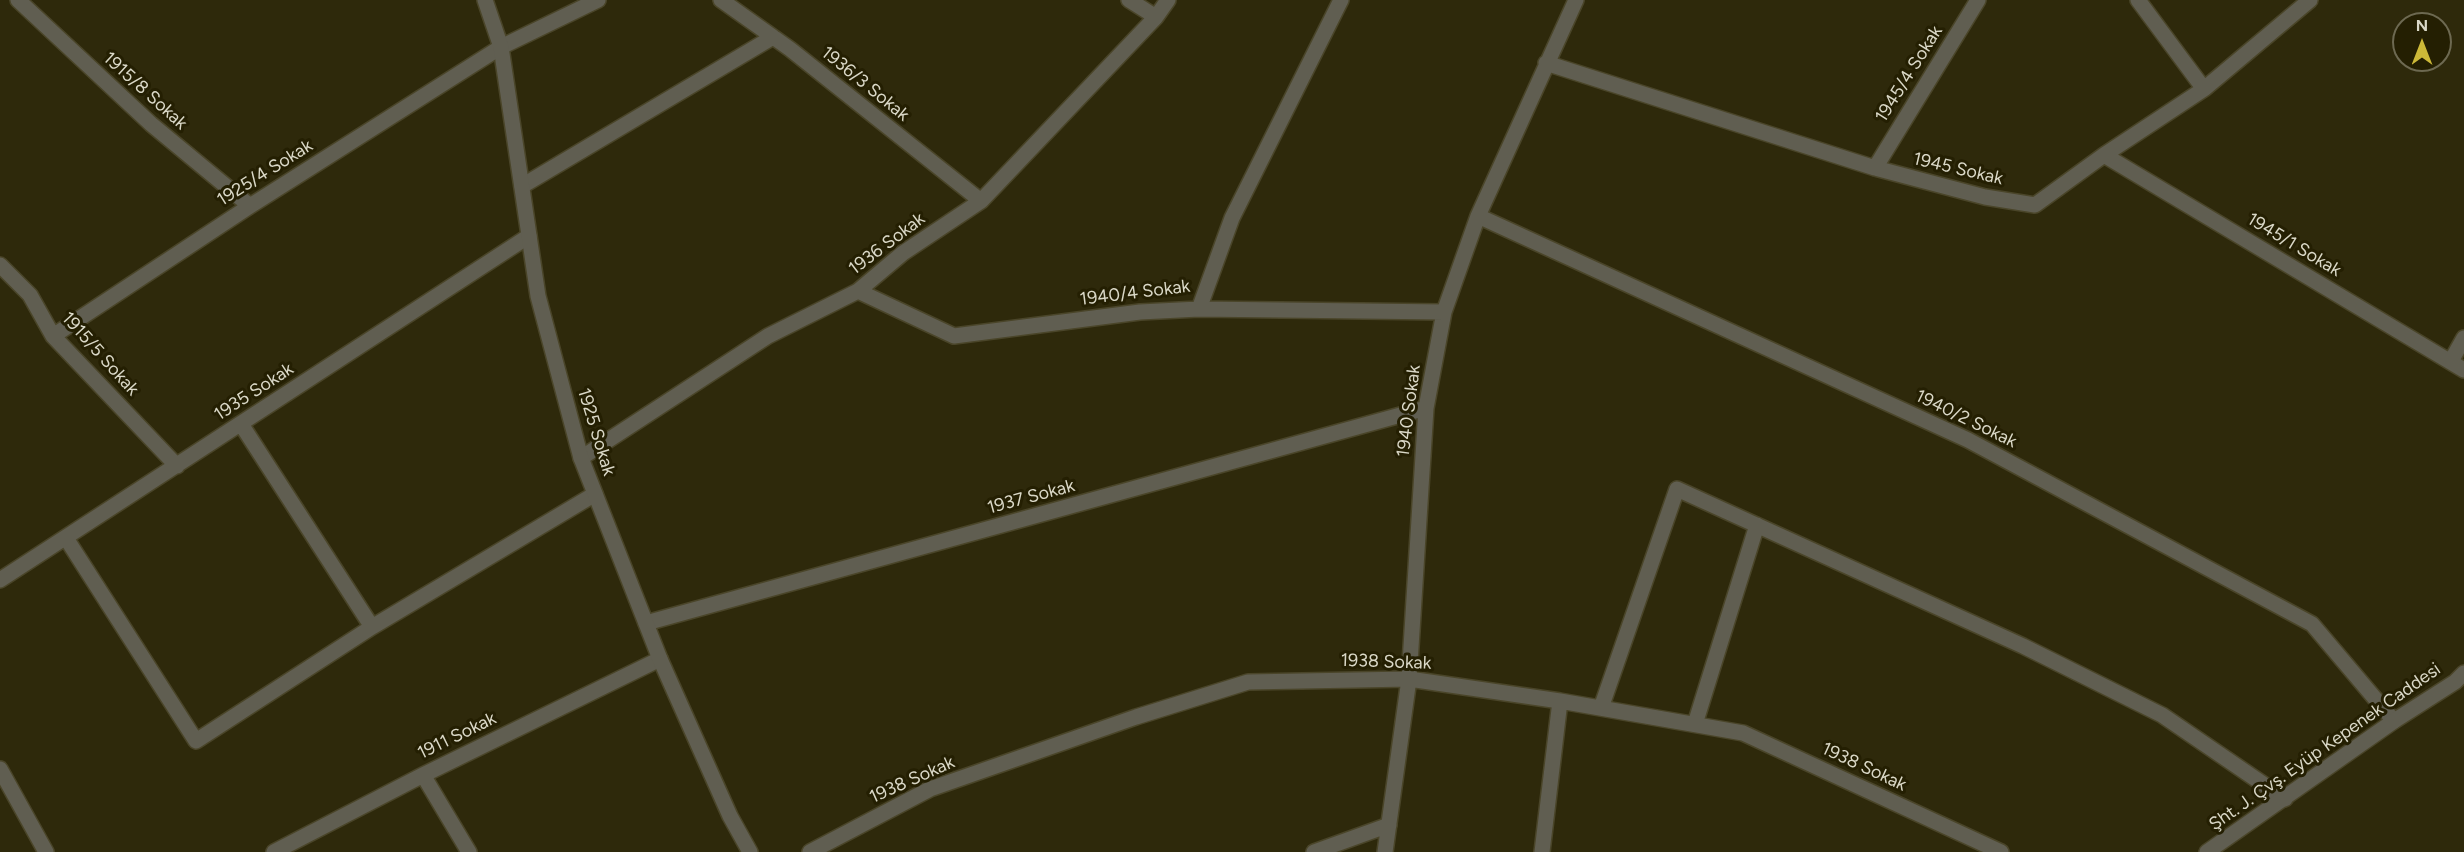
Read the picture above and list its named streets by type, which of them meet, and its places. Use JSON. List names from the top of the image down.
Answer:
{
  "streets": {
    "street": [
      "1945/4 Sokak",
      "1936/3 Sokak",
      "1915/8 Sokak",
      "1945 Sokak",
      "1925/4 Sokak",
      "1936 Sokak",
      "1945/1 Sokak",
      "1940/4 Sokak",
      "1915/5 Sokak",
      "1935 Sokak",
      "1940 Sokak",
      "1940/2 Sokak",
      "1925 Sokak",
      "1937 Sokak",
      "1938 Sokak",
      "1911 Sokak",
      "Şht. J. Çvş. Eyüp Kepenek Caddesi"
    ]
  },
  "crossings": [
    ["1945/4 Sokak", "1945 Sokak"],
    ["1936/3 Sokak", "1936 Sokak"],
    ["1915/8 Sokak", "1925/4 Sokak"],
    ["1945 Sokak", "1945/1 Sokak"],
    ["1945 Sokak", "1940 Sokak"],
    ["1925/4 Sokak", "1915/5 Sokak"],
    ["1925/4 Sokak", "1925 Sokak"],
    ["1936 Sokak", "1940/4 Sokak"],
    ["1936 Sokak", "1925 Sokak"],
    ["1915/5 Sokak", "1935 Sokak"],
    ["1935 Sokak", "1925 Sokak"],
    ["1940 Sokak", "1940/2 Sokak"],
    ["1940 Sokak", "1937 Sokak"],
    ["1940 Sokak", "1938 Sokak"],
    ["1940/2 Sokak", "Şht. J. Çvş. Eyüp Kepenek Caddesi"],
    ["1925 Sokak", "1937 Sokak"],
    ["1925 Sokak", "1911 Sokak"]
  ],
  "north": "top"
}
